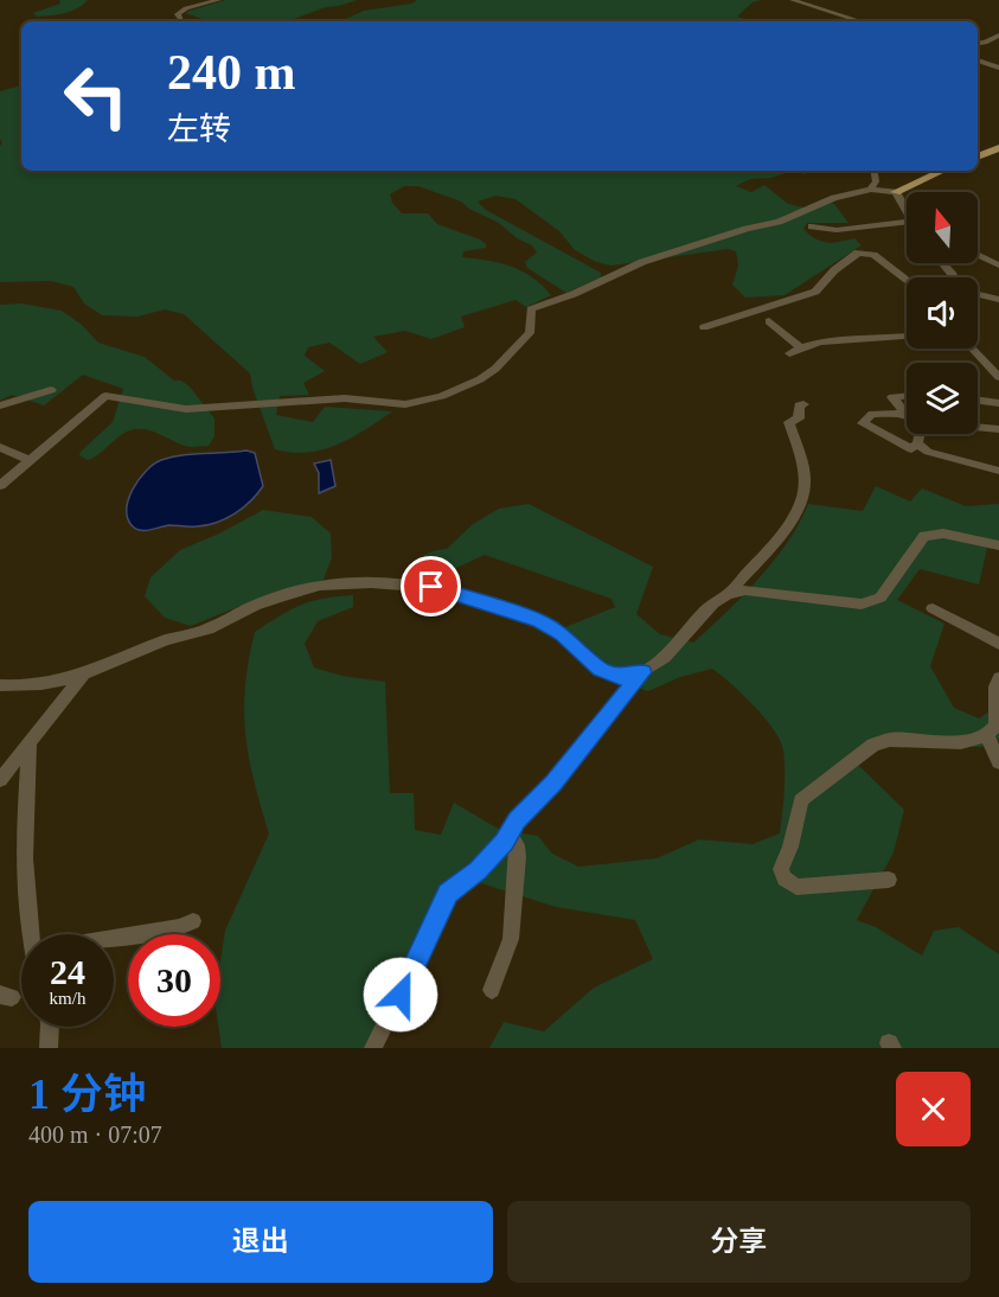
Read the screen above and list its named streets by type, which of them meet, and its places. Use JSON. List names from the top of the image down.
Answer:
{
  "north": "top",
  "page": {
    "turn": ["240 m", "左转"],
    "speed": "24 km/h",
    "limit": "30",
    "heading": ["1 分钟", "400 m · 07:07"],
    "buttons": ["退出", "分享"]
  }
}
